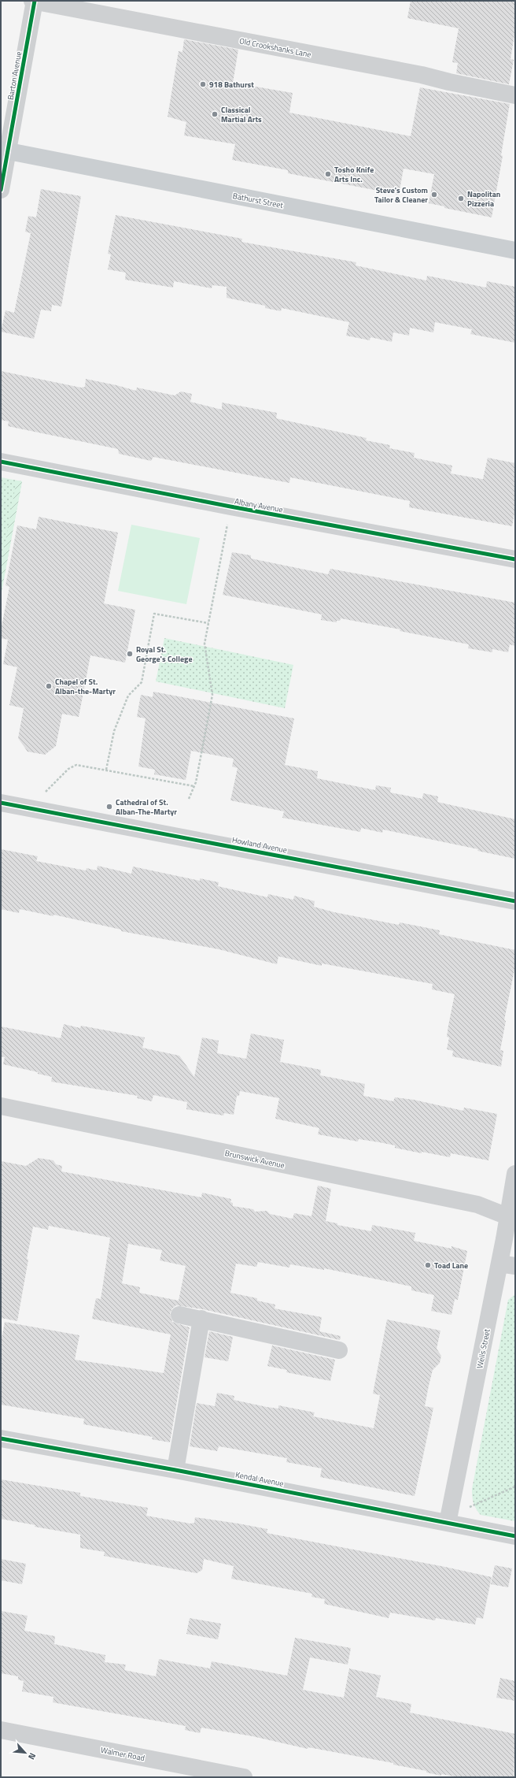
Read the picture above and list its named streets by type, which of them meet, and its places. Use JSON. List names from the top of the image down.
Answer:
{
  "streets": {
    "main road": ["Bathurst Street"],
    "street": [
      "Old Crookshanks Lane",
      "Barton Avenue",
      "Albany Avenue",
      "Howland Avenue",
      "Brunswick Avenue",
      "Wells Street",
      "Kendal Avenue",
      "Walmer Road"
    ]
  },
  "crossings": [
    ["Old Crookshanks Lane", "Barton Avenue"],
    ["Barton Avenue", "Bathurst Street"],
    ["Brunswick Avenue", "Wells Street"],
    ["Wells Street", "Kendal Avenue"]
  ],
  "places": [
    "918 Bathurst",
    "Classical Martial Arts",
    "Tosho Knife Arts Inc.",
    "Steve's Custom Tailor & Cleaner",
    "Napolitan Pizzeria",
    "Royal St. George's College",
    "Chapel of St. Alban-the-Martyr",
    "Cathedral of St. Alban-The-Martyr",
    "Toad Lane"
  ],
  "north": "bottom right"
}
